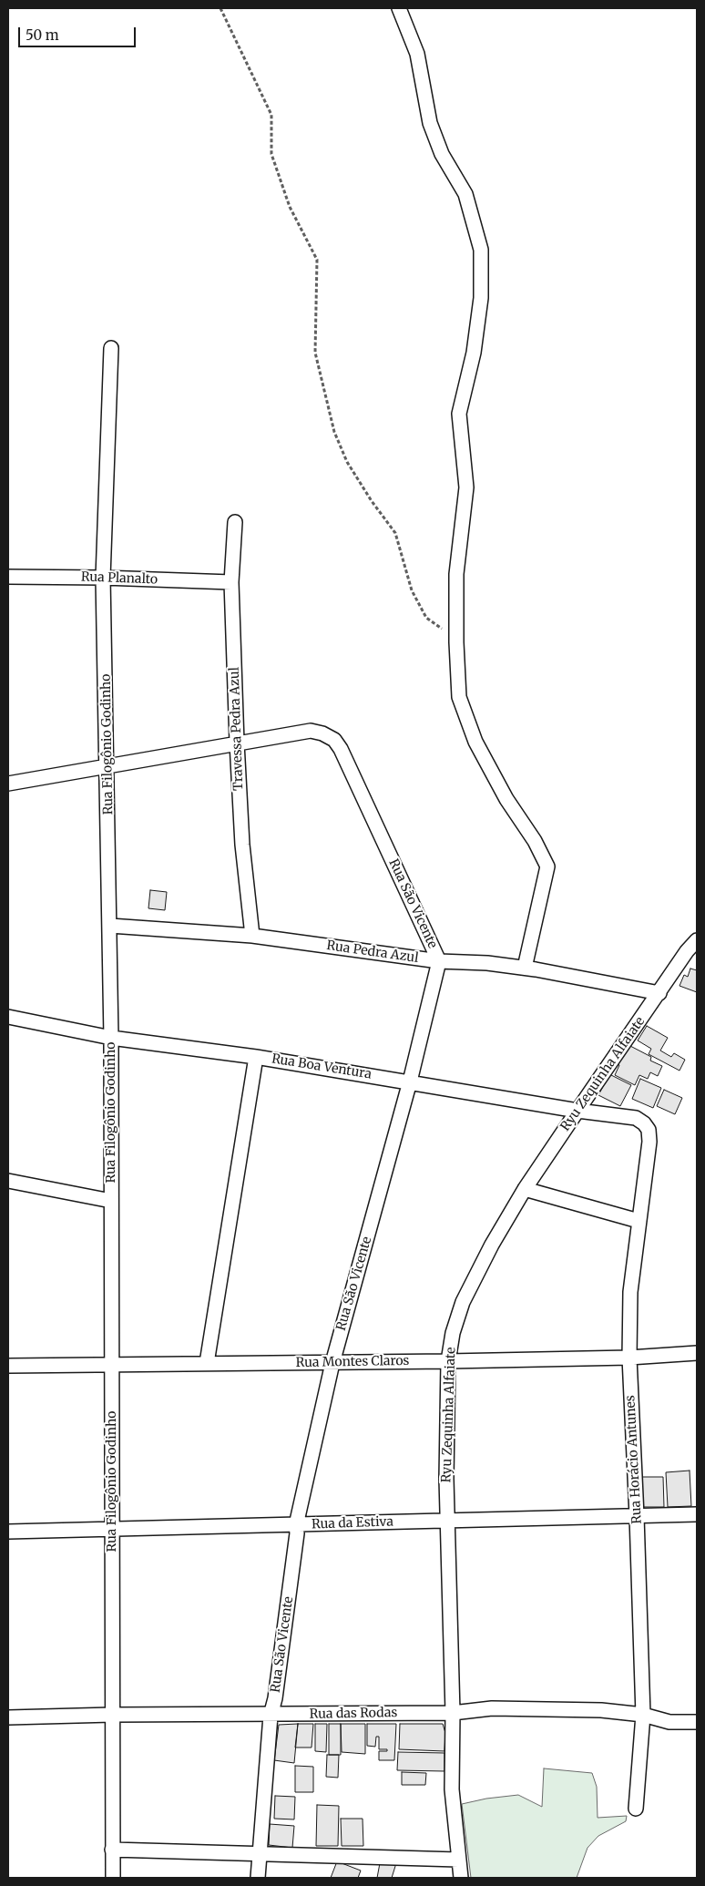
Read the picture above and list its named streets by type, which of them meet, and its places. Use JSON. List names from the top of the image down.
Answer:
{
  "streets": {
    "street": [
      "Rua Planalto",
      "Travessa Pedra Azul",
      "Rua Filogônio Godinho",
      "Rua São Vicente",
      "Rua Pedra Azul",
      "Rua Boa Ventura",
      "Ryu Zequinha Alfaiate",
      "Rua Montes Claros",
      "Rua Horácio Antunes",
      "Rua da Estiva",
      "Rua das Rodas"
    ]
  },
  "crossings": [
    ["Rua Planalto", "Travessa Pedra Azul"],
    ["Rua Planalto", "Rua Filogônio Godinho"],
    ["Travessa Pedra Azul", "Rua São Vicente"],
    ["Travessa Pedra Azul", "Rua Pedra Azul"],
    ["Rua Filogônio Godinho", "Rua Pedra Azul"],
    ["Rua Filogônio Godinho", "Rua Boa Ventura"],
    ["Rua Filogônio Godinho", "Rua Montes Claros"],
    ["Rua Filogônio Godinho", "Rua da Estiva"],
    ["Rua Filogônio Godinho", "Rua das Rodas"],
    ["Rua São Vicente", "Rua Pedra Azul"],
    ["Rua São Vicente", "Rua Boa Ventura"],
    ["Rua São Vicente", "Rua Montes Claros"],
    ["Rua São Vicente", "Rua da Estiva"],
    ["Rua São Vicente", "Rua das Rodas"],
    ["Rua Pedra Azul", "Ryu Zequinha Alfaiate"],
    ["Rua Boa Ventura", "Ryu Zequinha Alfaiate"],
    ["Rua Boa Ventura", "Rua Horácio Antunes"],
    ["Ryu Zequinha Alfaiate", "Rua Montes Claros"],
    ["Ryu Zequinha Alfaiate", "Rua da Estiva"],
    ["Ryu Zequinha Alfaiate", "Rua das Rodas"],
    ["Rua Montes Claros", "Rua Horácio Antunes"],
    ["Rua Horácio Antunes", "Rua da Estiva"],
    ["Rua Horácio Antunes", "Rua das Rodas"]
  ],
  "scale_bar": "50 m"
}
